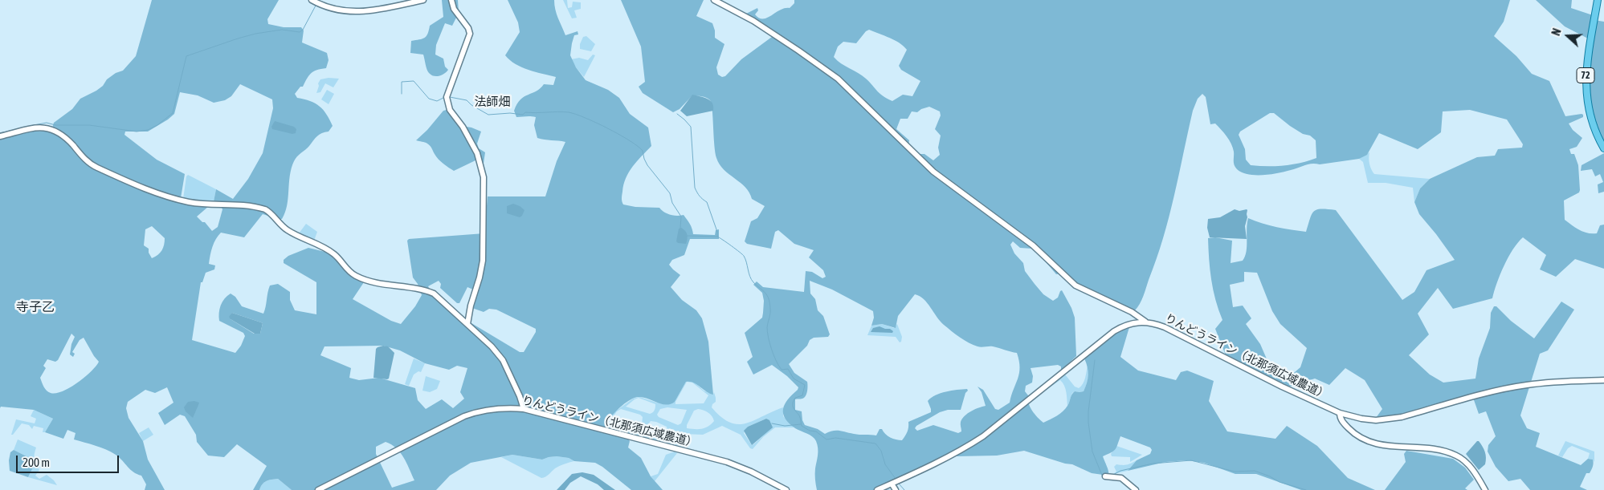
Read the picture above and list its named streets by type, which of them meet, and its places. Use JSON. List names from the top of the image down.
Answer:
{
  "streets": {
    "main road": ["72"],
    "street": ["りんどうライン（北那須広域農道）"]
  },
  "districts": ["法師畑", "寺子乙"],
  "scale_bar": "200 m",
  "north": "left"
}
